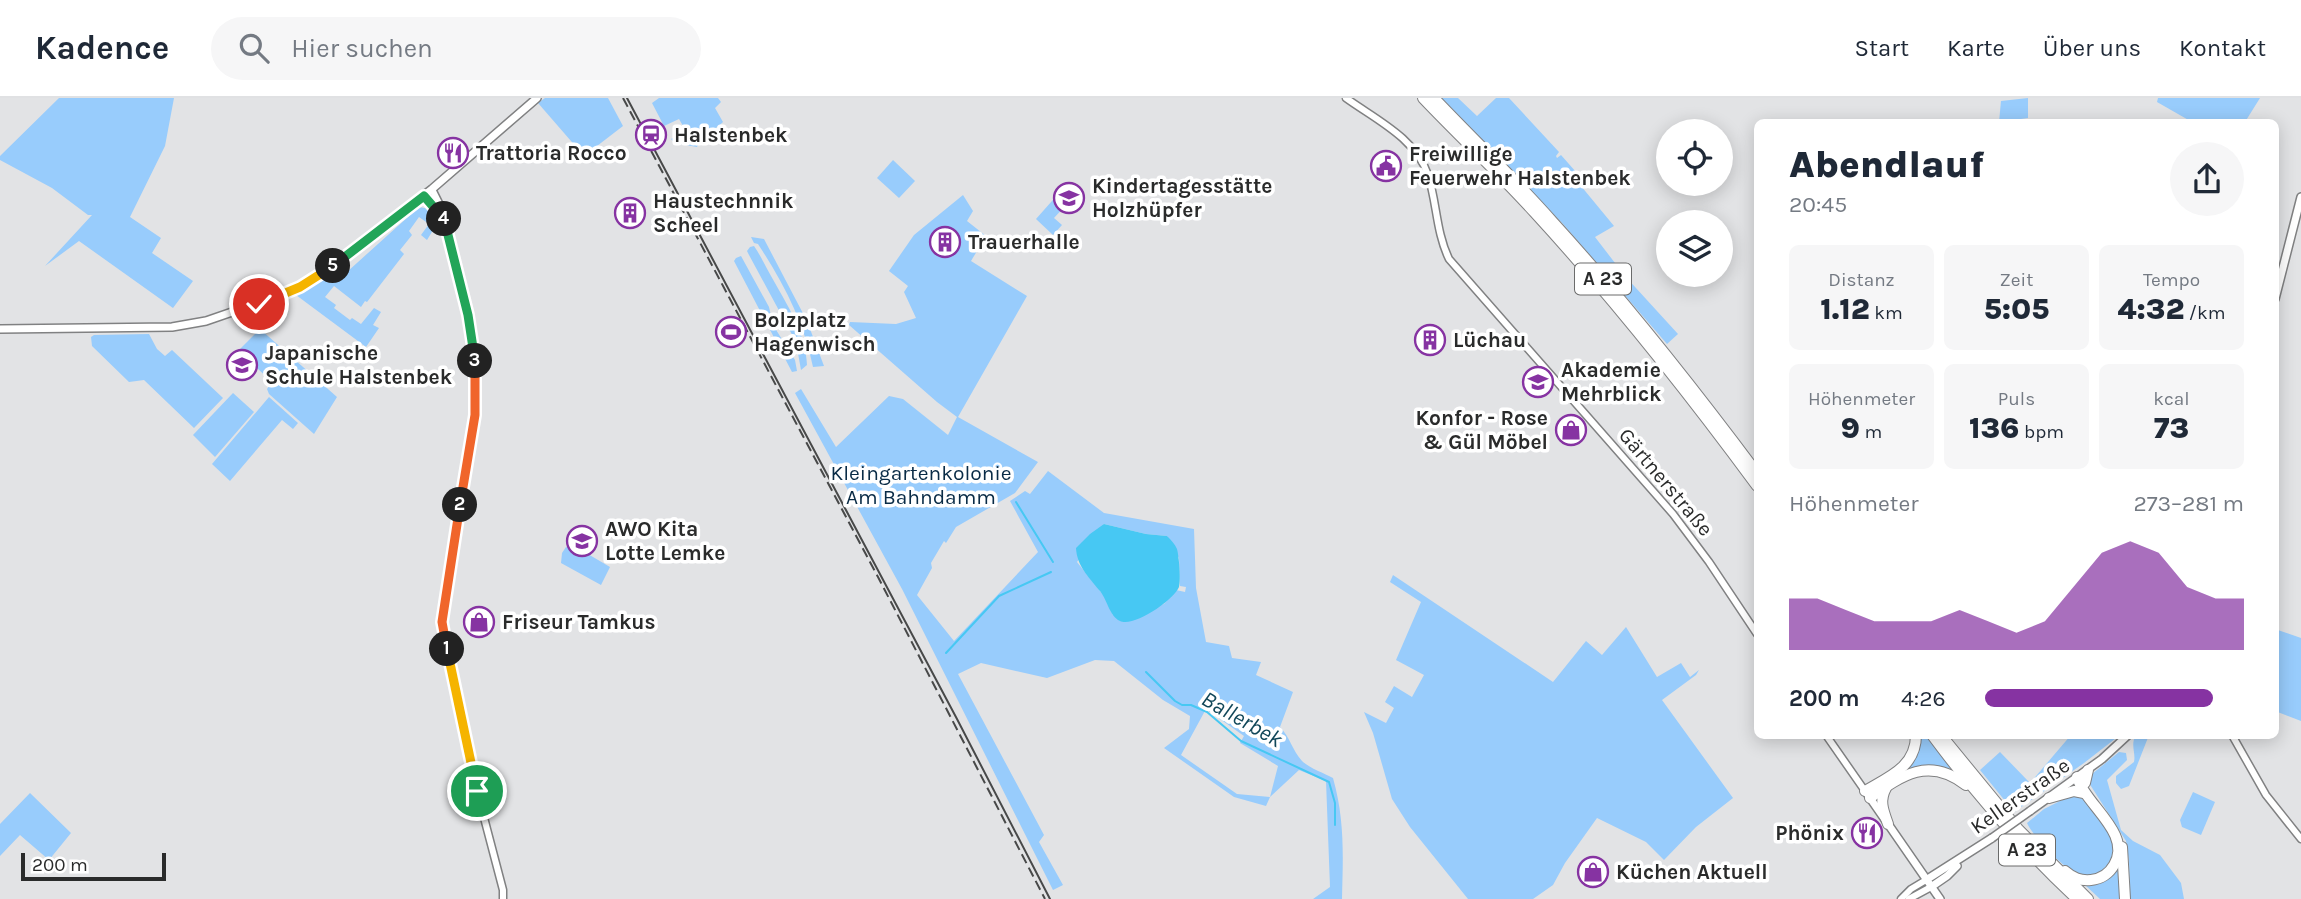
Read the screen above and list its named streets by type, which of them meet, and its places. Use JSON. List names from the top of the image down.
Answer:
{
  "streets": {
    "highway": ["A 23"],
    "main road": ["Kellerstraße"],
    "street": ["Gärtnerstraße"]
  },
  "water": ["Ballerbek"],
  "parks": ["Kleingartenkolonie Am Bahndamm"],
  "places": {
    "station": ["Halstenbek"],
    "restaurant": ["Trattoria Rocco", "Phönix"],
    "public building": ["Freiwillige Feuerwehr Halstenbek"],
    "school or university": [
      "Kindertagesstätte Holzhüpfer",
      "Japanische Schule Halstenbek",
      "Akademie Mehrblick",
      "AWO Kita Lotte Lemke"
    ],
    "building": ["Haustechnnik Scheel", "Trauerhalle", "Lüchau"],
    "sports": ["Bolzplatz Hagenwisch"],
    "shop": ["Konfor - Rose & Gül Möbel", "Friseur Tamkus", "Küchen Aktuell"]
  },
  "scale_bar": "200 m",
  "page": {
    "header": "Kadence",
    "search": "Hier suchen",
    "nav": [
      "Start",
      "Karte",
      "Über uns",
      "Kontakt"
    ],
    "heading": ["Abendlauf", "20:45"],
    "pins": [
      "4",
      "5",
      "3",
      "2",
      "1"
    ],
    "stats": [
      ["Distanz", "1.12 km"],
      ["Zeit", "5:05"],
      ["Tempo", "4:32 /km"],
      ["Höhenmeter", "9 m"],
      ["Puls", "136 bpm"],
      ["kcal", "73"]
    ],
    "chart": ["Höhenmeter", "273–281 m"],
    "list": [
      {
        "name": "200 m",
        "note": "4:26"
      }
    ],
    "scale": "200 m"
  }
}
